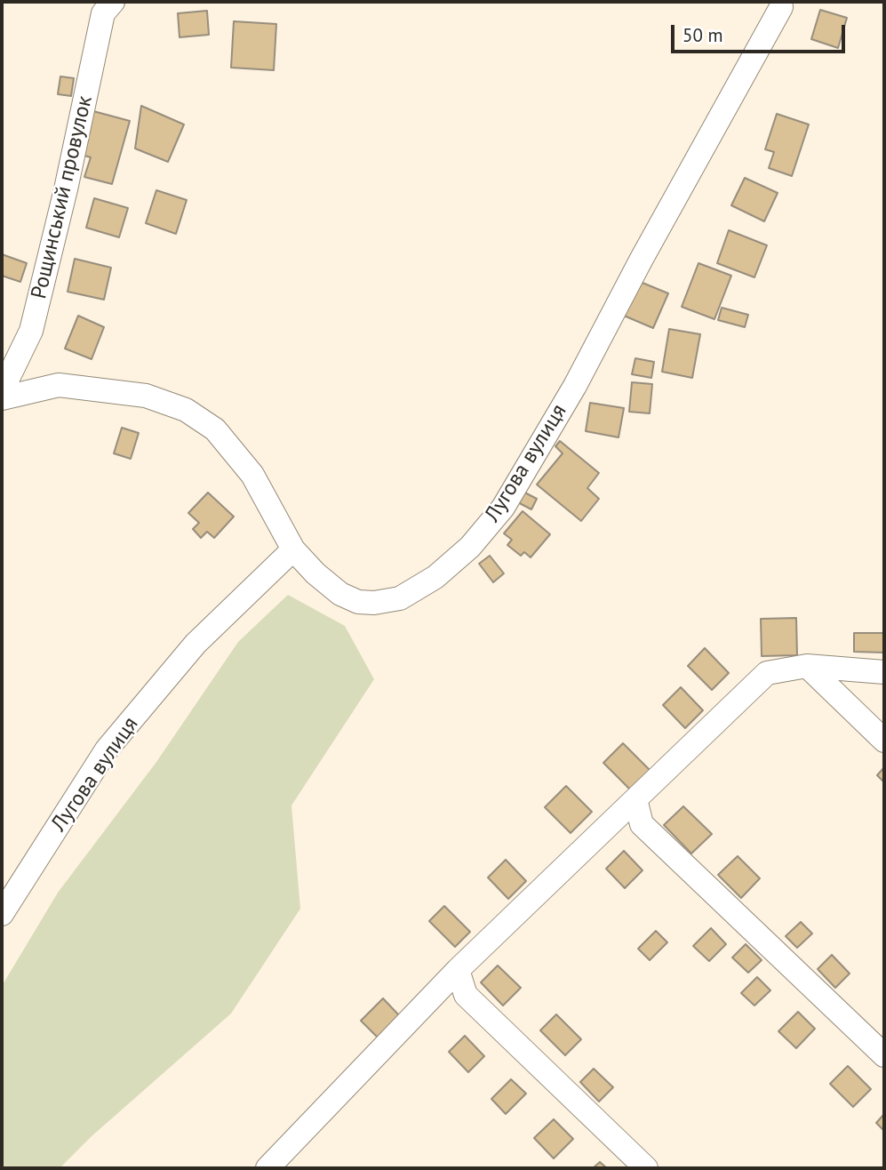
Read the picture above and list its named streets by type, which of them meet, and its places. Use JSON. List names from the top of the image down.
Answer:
{
  "streets": {
    "street": ["Рощинський провулок", "Лугова вулиця"]
  },
  "scale_bar": "50 m"
}
